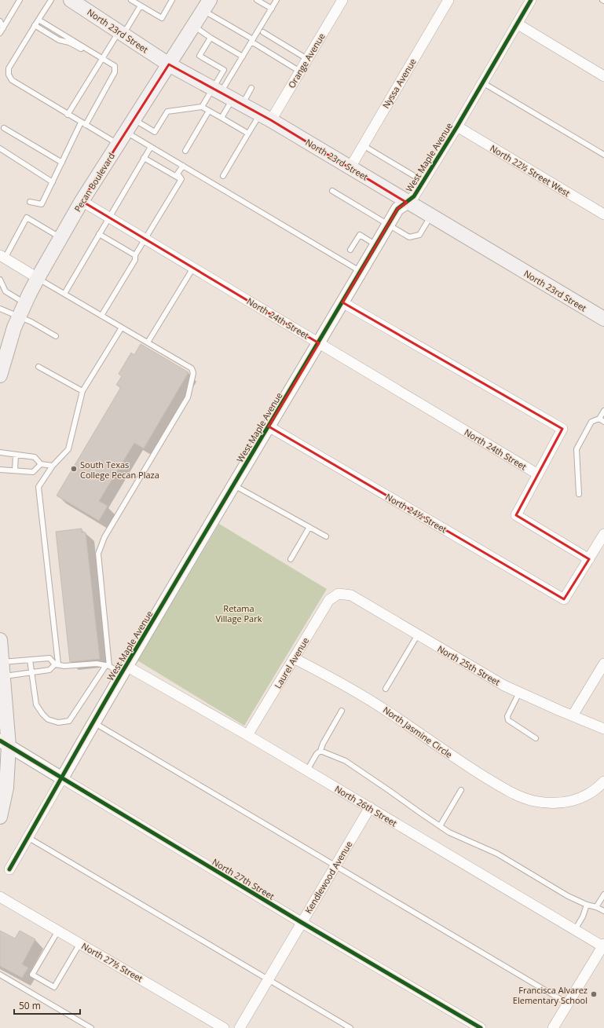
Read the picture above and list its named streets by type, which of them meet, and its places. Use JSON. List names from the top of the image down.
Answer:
{
  "streets": {
    "main road": ["North 23rd Street", "Pecan Boulevard"],
    "street": [
      "Orange Avenue",
      "Nyssa Avenue",
      "West Maple Avenue",
      "North 22½ Street West",
      "North 24th Street",
      "North 24½ Street",
      "Laurel Avenue",
      "North 25th Street",
      "North Jasmine Circle",
      "North 26th Street",
      "Kendlewood Avenue",
      "North 27th Street",
      "North 27½ Street"
    ]
  },
  "crossings": [
    ["North 23rd Street", "Orange Avenue"],
    ["North 23rd Street", "Nyssa Avenue"],
    ["North 23rd Street", "West Maple Avenue"],
    ["North 23rd Street", "Pecan Boulevard"],
    ["West Maple Avenue", "North 22½ Street West"],
    ["West Maple Avenue", "North 24th Street"],
    ["West Maple Avenue", "North 24½ Street"],
    ["West Maple Avenue", "North 26th Street"],
    ["West Maple Avenue", "North 27th Street"],
    ["Pecan Boulevard", "North 24th Street"],
    ["Laurel Avenue", "North 25th Street"],
    ["Laurel Avenue", "North Jasmine Circle"],
    ["Laurel Avenue", "North 26th Street"],
    ["North 26th Street", "Kendlewood Avenue"],
    ["Kendlewood Avenue", "North 27th Street"]
  ],
  "parks": ["Retama Village Park"],
  "places": ["South Texas College Pecan Plaza", "Francisca Alvarez Elementary School"],
  "scale_bar": "50 m"
}
